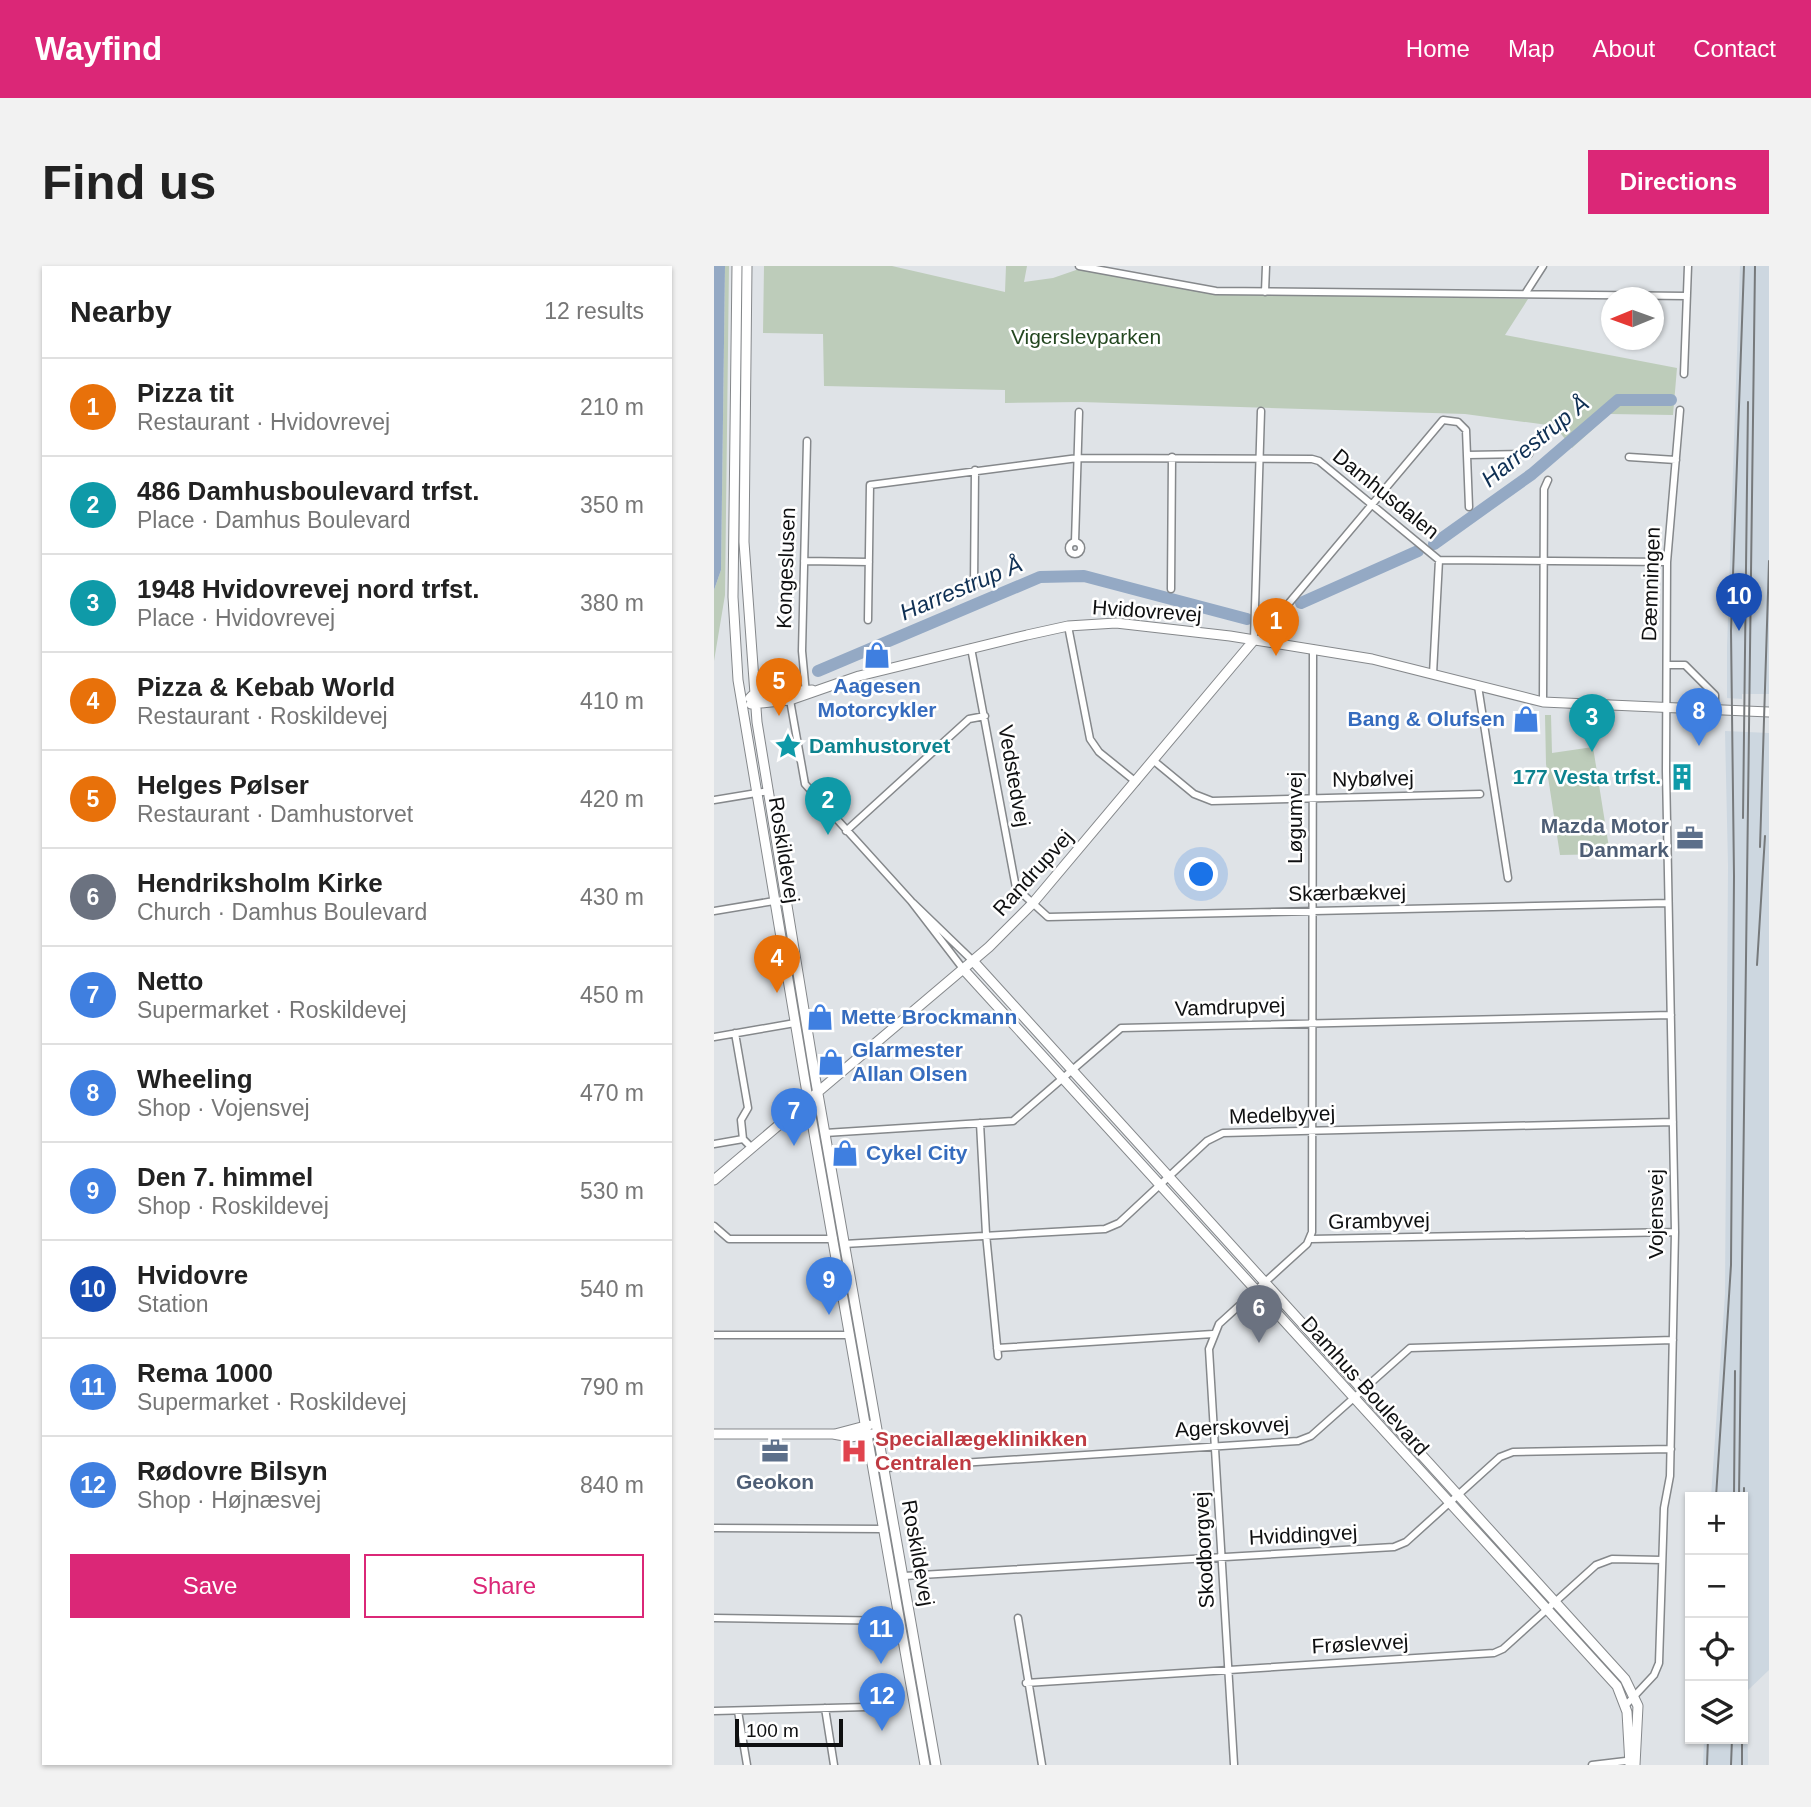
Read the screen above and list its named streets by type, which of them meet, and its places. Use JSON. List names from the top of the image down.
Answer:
{
  "streets": {
    "street": [
      "Damhusdalen",
      "Kongeslusen",
      "Dæmningen",
      "Hvidovrevej",
      "Vedstedvej",
      "Nybølvej",
      "Løgumvej",
      "Roskildevej",
      "Randrupvej",
      "Skærbækvej",
      "Vamdrupvej",
      "Medelbyvej",
      "Vojensvej",
      "Grambyvej",
      "Damhus Boulevard",
      "Agerskovvej",
      "Hviddingvej",
      "Skodborgvej",
      "Frøslevvej"
    ]
  },
  "crossings": [
    ["Damhusdalen", "Dæmningen"],
    ["Kongeslusen", "Hvidovrevej"],
    ["Dæmningen", "Hvidovrevej"],
    ["Dæmningen", "Vojensvej"],
    ["Hvidovrevej", "Vedstedvej"],
    ["Hvidovrevej", "Løgumvej"],
    ["Hvidovrevej", "Roskildevej"],
    ["Hvidovrevej", "Randrupvej"],
    ["Hvidovrevej", "Vojensvej"],
    ["Hvidovrevej", "Damhus Boulevard"],
    ["Vedstedvej", "Randrupvej"],
    ["Vedstedvej", "Skærbækvej"],
    ["Nybølvej", "Løgumvej"],
    ["Nybølvej", "Randrupvej"],
    ["Løgumvej", "Skærbækvej"],
    ["Løgumvej", "Vamdrupvej"],
    ["Løgumvej", "Medelbyvej"],
    ["Løgumvej", "Grambyvej"],
    ["Roskildevej", "Randrupvej"],
    ["Roskildevej", "Vamdrupvej"],
    ["Roskildevej", "Medelbyvej"],
    ["Roskildevej", "Agerskovvej"],
    ["Roskildevej", "Hviddingvej"],
    ["Randrupvej", "Skærbækvej"],
    ["Randrupvej", "Damhus Boulevard"],
    ["Skærbækvej", "Vojensvej"],
    ["Vamdrupvej", "Vojensvej"],
    ["Vamdrupvej", "Damhus Boulevard"],
    ["Medelbyvej", "Vojensvej"],
    ["Medelbyvej", "Damhus Boulevard"],
    ["Vojensvej", "Grambyvej"],
    ["Vojensvej", "Damhus Boulevard"],
    ["Vojensvej", "Agerskovvej"],
    ["Vojensvej", "Hviddingvej"],
    ["Vojensvej", "Frøslevvej"],
    ["Grambyvej", "Damhus Boulevard"],
    ["Grambyvej", "Skodborgvej"],
    ["Damhus Boulevard", "Agerskovvej"],
    ["Damhus Boulevard", "Hviddingvej"],
    ["Damhus Boulevard", "Frøslevvej"],
    ["Agerskovvej", "Skodborgvej"],
    ["Hviddingvej", "Skodborgvej"],
    ["Skodborgvej", "Frøslevvej"]
  ],
  "water": ["Harrestrup Å"],
  "parks": ["Vigerslevparken"],
  "places": {
    "shop": [
      "Aagesen Motorcykler",
      "Bang & Olufsen",
      "Mette Brockmann",
      "Glarmester Allan Olsen",
      "Cykel City"
    ],
    "place": ["Damhustorvet"],
    "building": ["177 Vesta trfst."],
    "office": ["Mazda Motor Danmark", "Geokon"],
    "hospital": ["Speciallægeklinikken Centralen"]
  },
  "scale_bar": "100 m",
  "north": "left",
  "page": {
    "header": "Wayfind",
    "nav": [
      "Home",
      "Map",
      "About",
      "Contact"
    ],
    "buttons": [
      "Directions",
      ["Save", "Share"]
    ],
    "title": "Find us",
    "heading": ["Nearby", "12 results"],
    "list": [
      {
        "mark": "1",
        "name": "Pizza tit",
        "note": "Restaurant · Hvidovrevej",
        "value": "210 m"
      },
      {
        "mark": "2",
        "name": "486 Damhusboulevard trfst.",
        "note": "Place · Damhus Boulevard",
        "value": "350 m"
      },
      {
        "mark": "3",
        "name": "1948 Hvidovrevej nord trfst.",
        "note": "Place · Hvidovrevej",
        "value": "380 m"
      },
      {
        "mark": "4",
        "name": "Pizza & Kebab World",
        "note": "Restaurant · Roskildevej",
        "value": "410 m"
      },
      {
        "mark": "5",
        "name": "Helges Pølser",
        "note": "Restaurant · Damhustorvet",
        "value": "420 m"
      },
      {
        "mark": "6",
        "name": "Hendriksholm Kirke",
        "note": "Church · Damhus Boulevard",
        "value": "430 m"
      },
      {
        "mark": "7",
        "name": "Netto",
        "note": "Supermarket · Roskildevej",
        "value": "450 m"
      },
      {
        "mark": "8",
        "name": "Wheeling",
        "note": "Shop · Vojensvej",
        "value": "470 m"
      },
      {
        "mark": "9",
        "name": "Den 7. himmel",
        "note": "Shop · Roskildevej",
        "value": "530 m"
      },
      {
        "mark": "10",
        "name": "Hvidovre",
        "note": "Station",
        "value": "540 m"
      },
      {
        "mark": "11",
        "name": "Rema 1000",
        "note": "Supermarket · Roskildevej",
        "value": "790 m"
      },
      {
        "mark": "12",
        "name": "Rødovre Bilsyn",
        "note": "Shop · Højnæsvej",
        "value": "840 m"
      }
    ],
    "pins": [
      "10",
      "1",
      "5",
      "8",
      "3",
      "2",
      "4",
      "7",
      "9",
      "6",
      "11",
      "12"
    ],
    "map_buttons": ["+", "−"],
    "scale": "100 m"
  }
}
